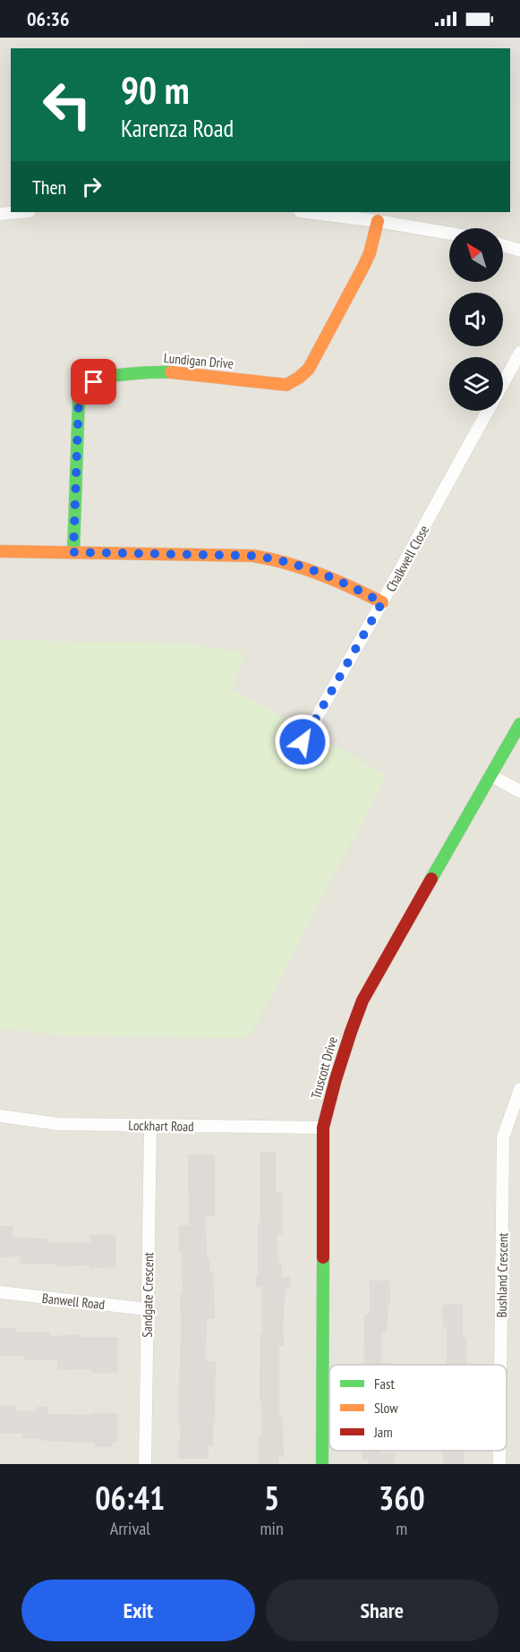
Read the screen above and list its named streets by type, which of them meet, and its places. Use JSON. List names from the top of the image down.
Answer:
{
  "streets": {
    "street": [
      "Lundigan Drive",
      "Chalkwell Close",
      "Truscott Drive",
      "Lockhart Road",
      "Bushland Crescent",
      "Sandgate Crescent",
      "Banwell Road"
    ]
  },
  "crossings": [
    ["Truscott Drive", "Lockhart Road"],
    ["Lockhart Road", "Sandgate Crescent"],
    ["Sandgate Crescent", "Banwell Road"]
  ],
  "legend": ["Fast", "Slow", "Jam"],
  "north": "top left",
  "page": {
    "status": "06:36",
    "turn": ["90 m", "Karenza Road"],
    "then": "Then",
    "eta": [
      "06:41",
      "Arrival",
      "5",
      "min",
      "360",
      "m"
    ],
    "buttons": ["Exit", "Share"]
  }
}
